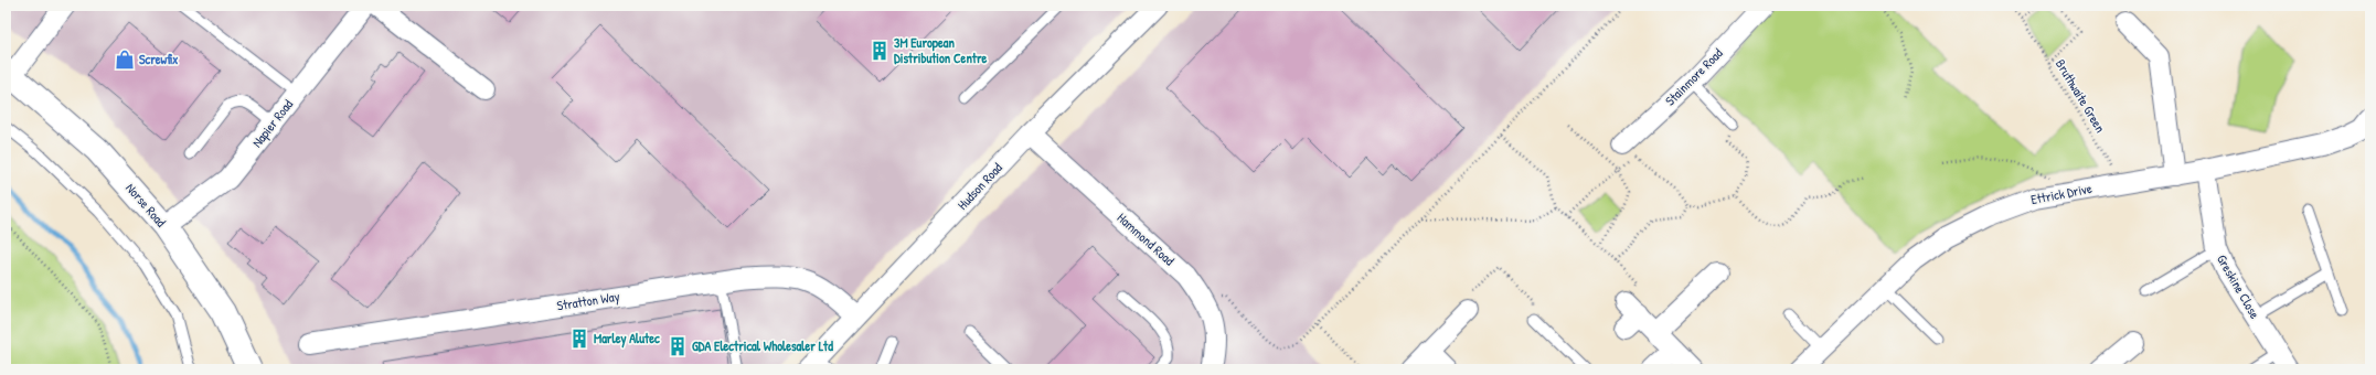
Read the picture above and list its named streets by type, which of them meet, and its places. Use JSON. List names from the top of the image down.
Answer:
{
  "streets": {
    "street": [
      "Stainmore Road",
      "Napier Road",
      "Hudson Road",
      "Ettrick Drive",
      "Norse Road",
      "Hammond Road",
      "Greskine Close",
      "Stratton Way"
    ],
    "path": ["Bruthwaite Green"]
  },
  "crossings": [
    ["Bruthwaite Green", "Ettrick Drive"],
    ["Napier Road", "Norse Road"],
    ["Hudson Road", "Hammond Road"],
    ["Hudson Road", "Stratton Way"],
    ["Ettrick Drive", "Greskine Close"]
  ],
  "places": {
    "building": ["3M European Distribution Centre", "Marley Alutec", "GDA Electrical Wholesaler Ltd"],
    "shop": ["Screwfix"]
  }
}
